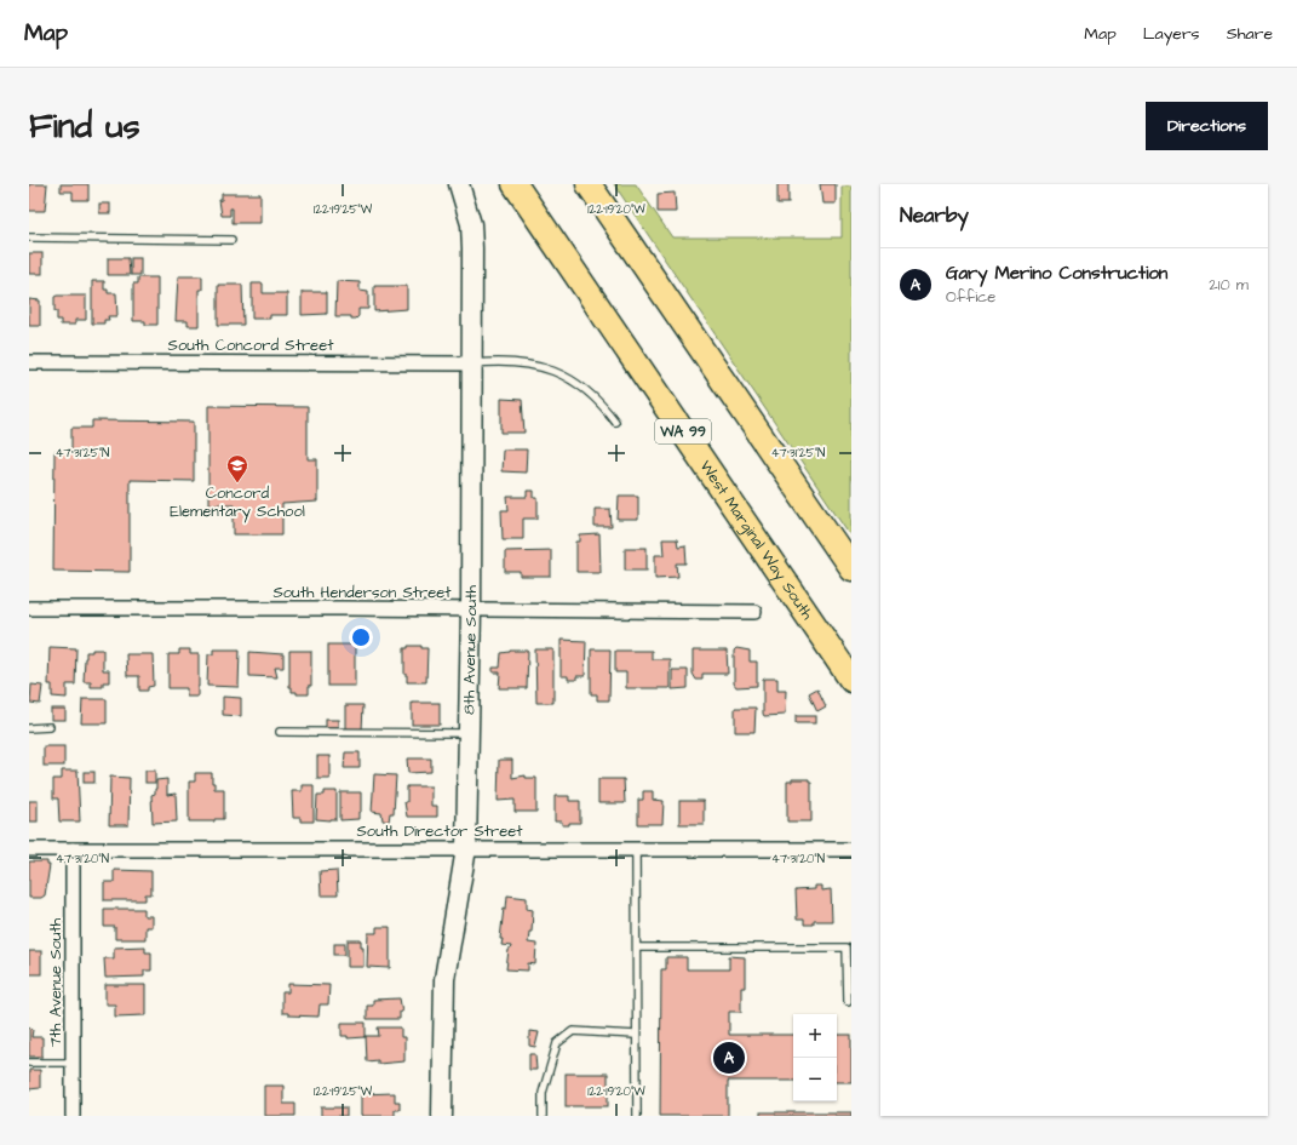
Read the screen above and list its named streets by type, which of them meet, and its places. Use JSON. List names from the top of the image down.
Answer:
{
  "streets": {
    "highway": ["WA 99", "West Marginal Way South"],
    "street": [
      "South Concord Street",
      "South Henderson Street",
      "8th Avenue South",
      "South Director Street",
      "7th Avenue South"
    ]
  },
  "crossings": [
    ["South Concord Street", "8th Avenue South"],
    ["South Henderson Street", "8th Avenue South"],
    ["8th Avenue South", "South Director Street"],
    ["South Director Street", "7th Avenue South"]
  ],
  "places": {
    "school or university": ["Concord Elementary School"]
  },
  "page": {
    "header": "Map",
    "nav": ["Map", "Layers", "Share"],
    "buttons": "Directions",
    "title": "Find us",
    "heading": "Nearby",
    "list": [
      {
        "mark": "A",
        "name": "Gary Merino Construction",
        "note": "Office",
        "value": "210 m"
      }
    ],
    "map_buttons": ["+", "−"],
    "pins": "A"
  },
  "coordinates": [
    "122°19'25\"W",
    "122°19'20\"W",
    "47°31'25\"N",
    "47°31'20\"N"
  ]
}
